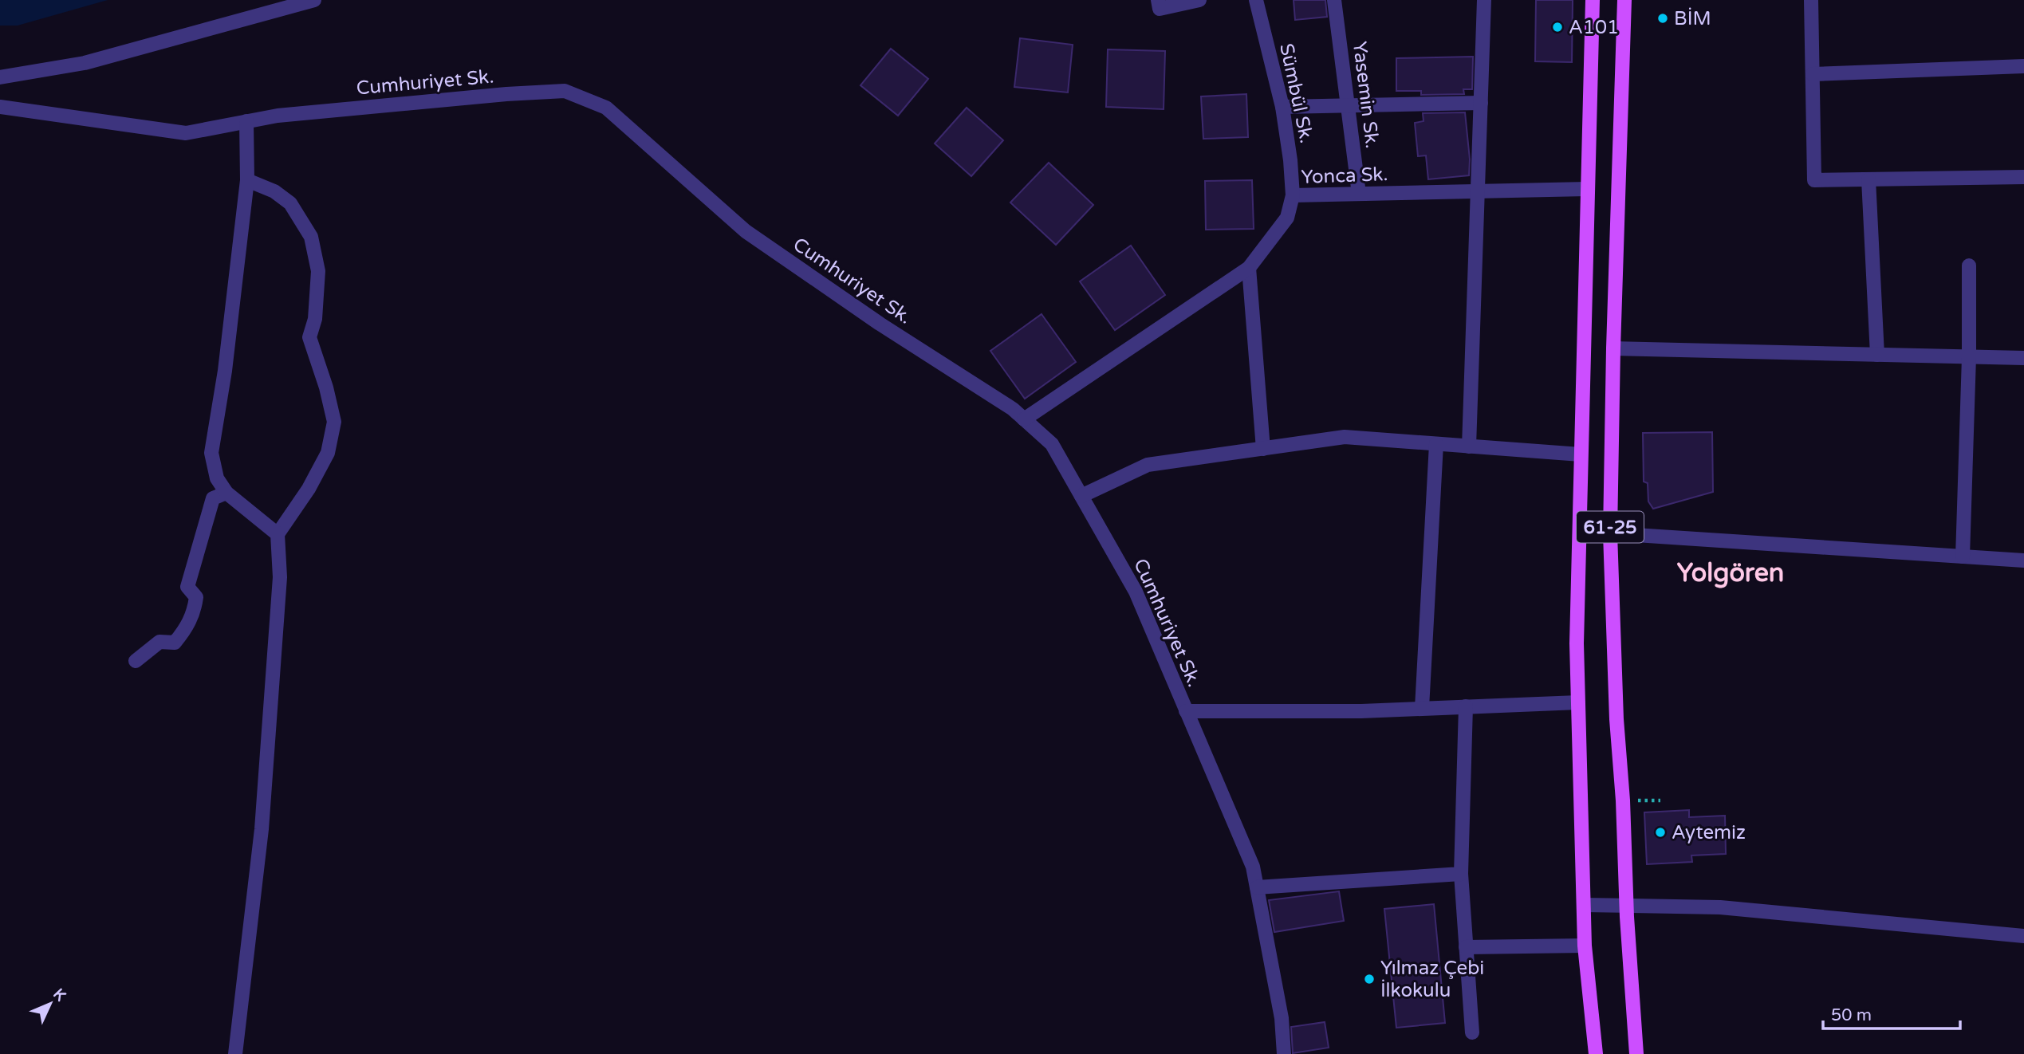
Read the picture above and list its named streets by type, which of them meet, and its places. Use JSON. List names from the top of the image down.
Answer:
{
  "streets": {
    "main road": ["61-25"],
    "street": [
      "Cumhuriyet Sk.",
      "Sümbül Sk.",
      "Yasemin Sk.",
      "Yonca Sk."
    ]
  },
  "crossings": [
    ["Cumhuriyet Sk.", "Yonca Sk."],
    ["Sümbül Sk.", "Yonca Sk."],
    ["Yasemin Sk.", "Yonca Sk."],
    ["Yonca Sk.", "61-25"]
  ],
  "districts": ["Yolgören"],
  "places": [
    "BİM",
    "A101",
    "Aytemiz",
    "Yılmaz Çebi İlkokulu"
  ],
  "scale_bar": "50 m",
  "north": "top right"
}
